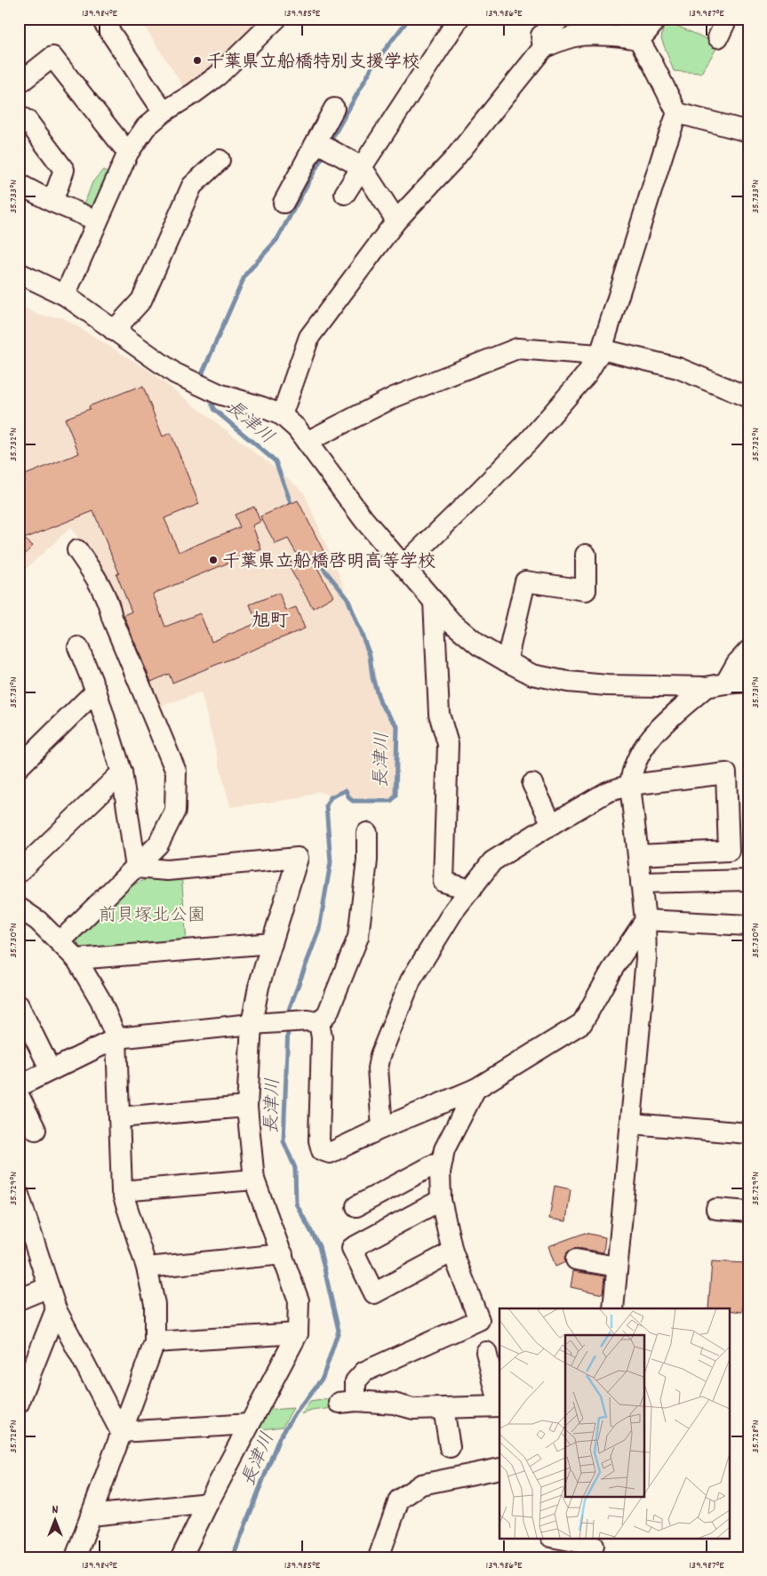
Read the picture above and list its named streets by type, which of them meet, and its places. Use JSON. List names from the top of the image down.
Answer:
{
  "districts": ["旭町"],
  "water": ["長津川"],
  "parks": ["前貝塚北公園"],
  "places": ["千葉県立船橋特別支援学校", "千葉県立船橋啓明高等学校"],
  "north": "top",
  "coordinates": [
    "139.984°E",
    "139.985°E",
    "139.986°E",
    "139.987°E",
    "35.733°N",
    "35.732°N",
    "35.731°N",
    "35.730°N",
    "35.729°N",
    "35.728°N"
  ]
}
